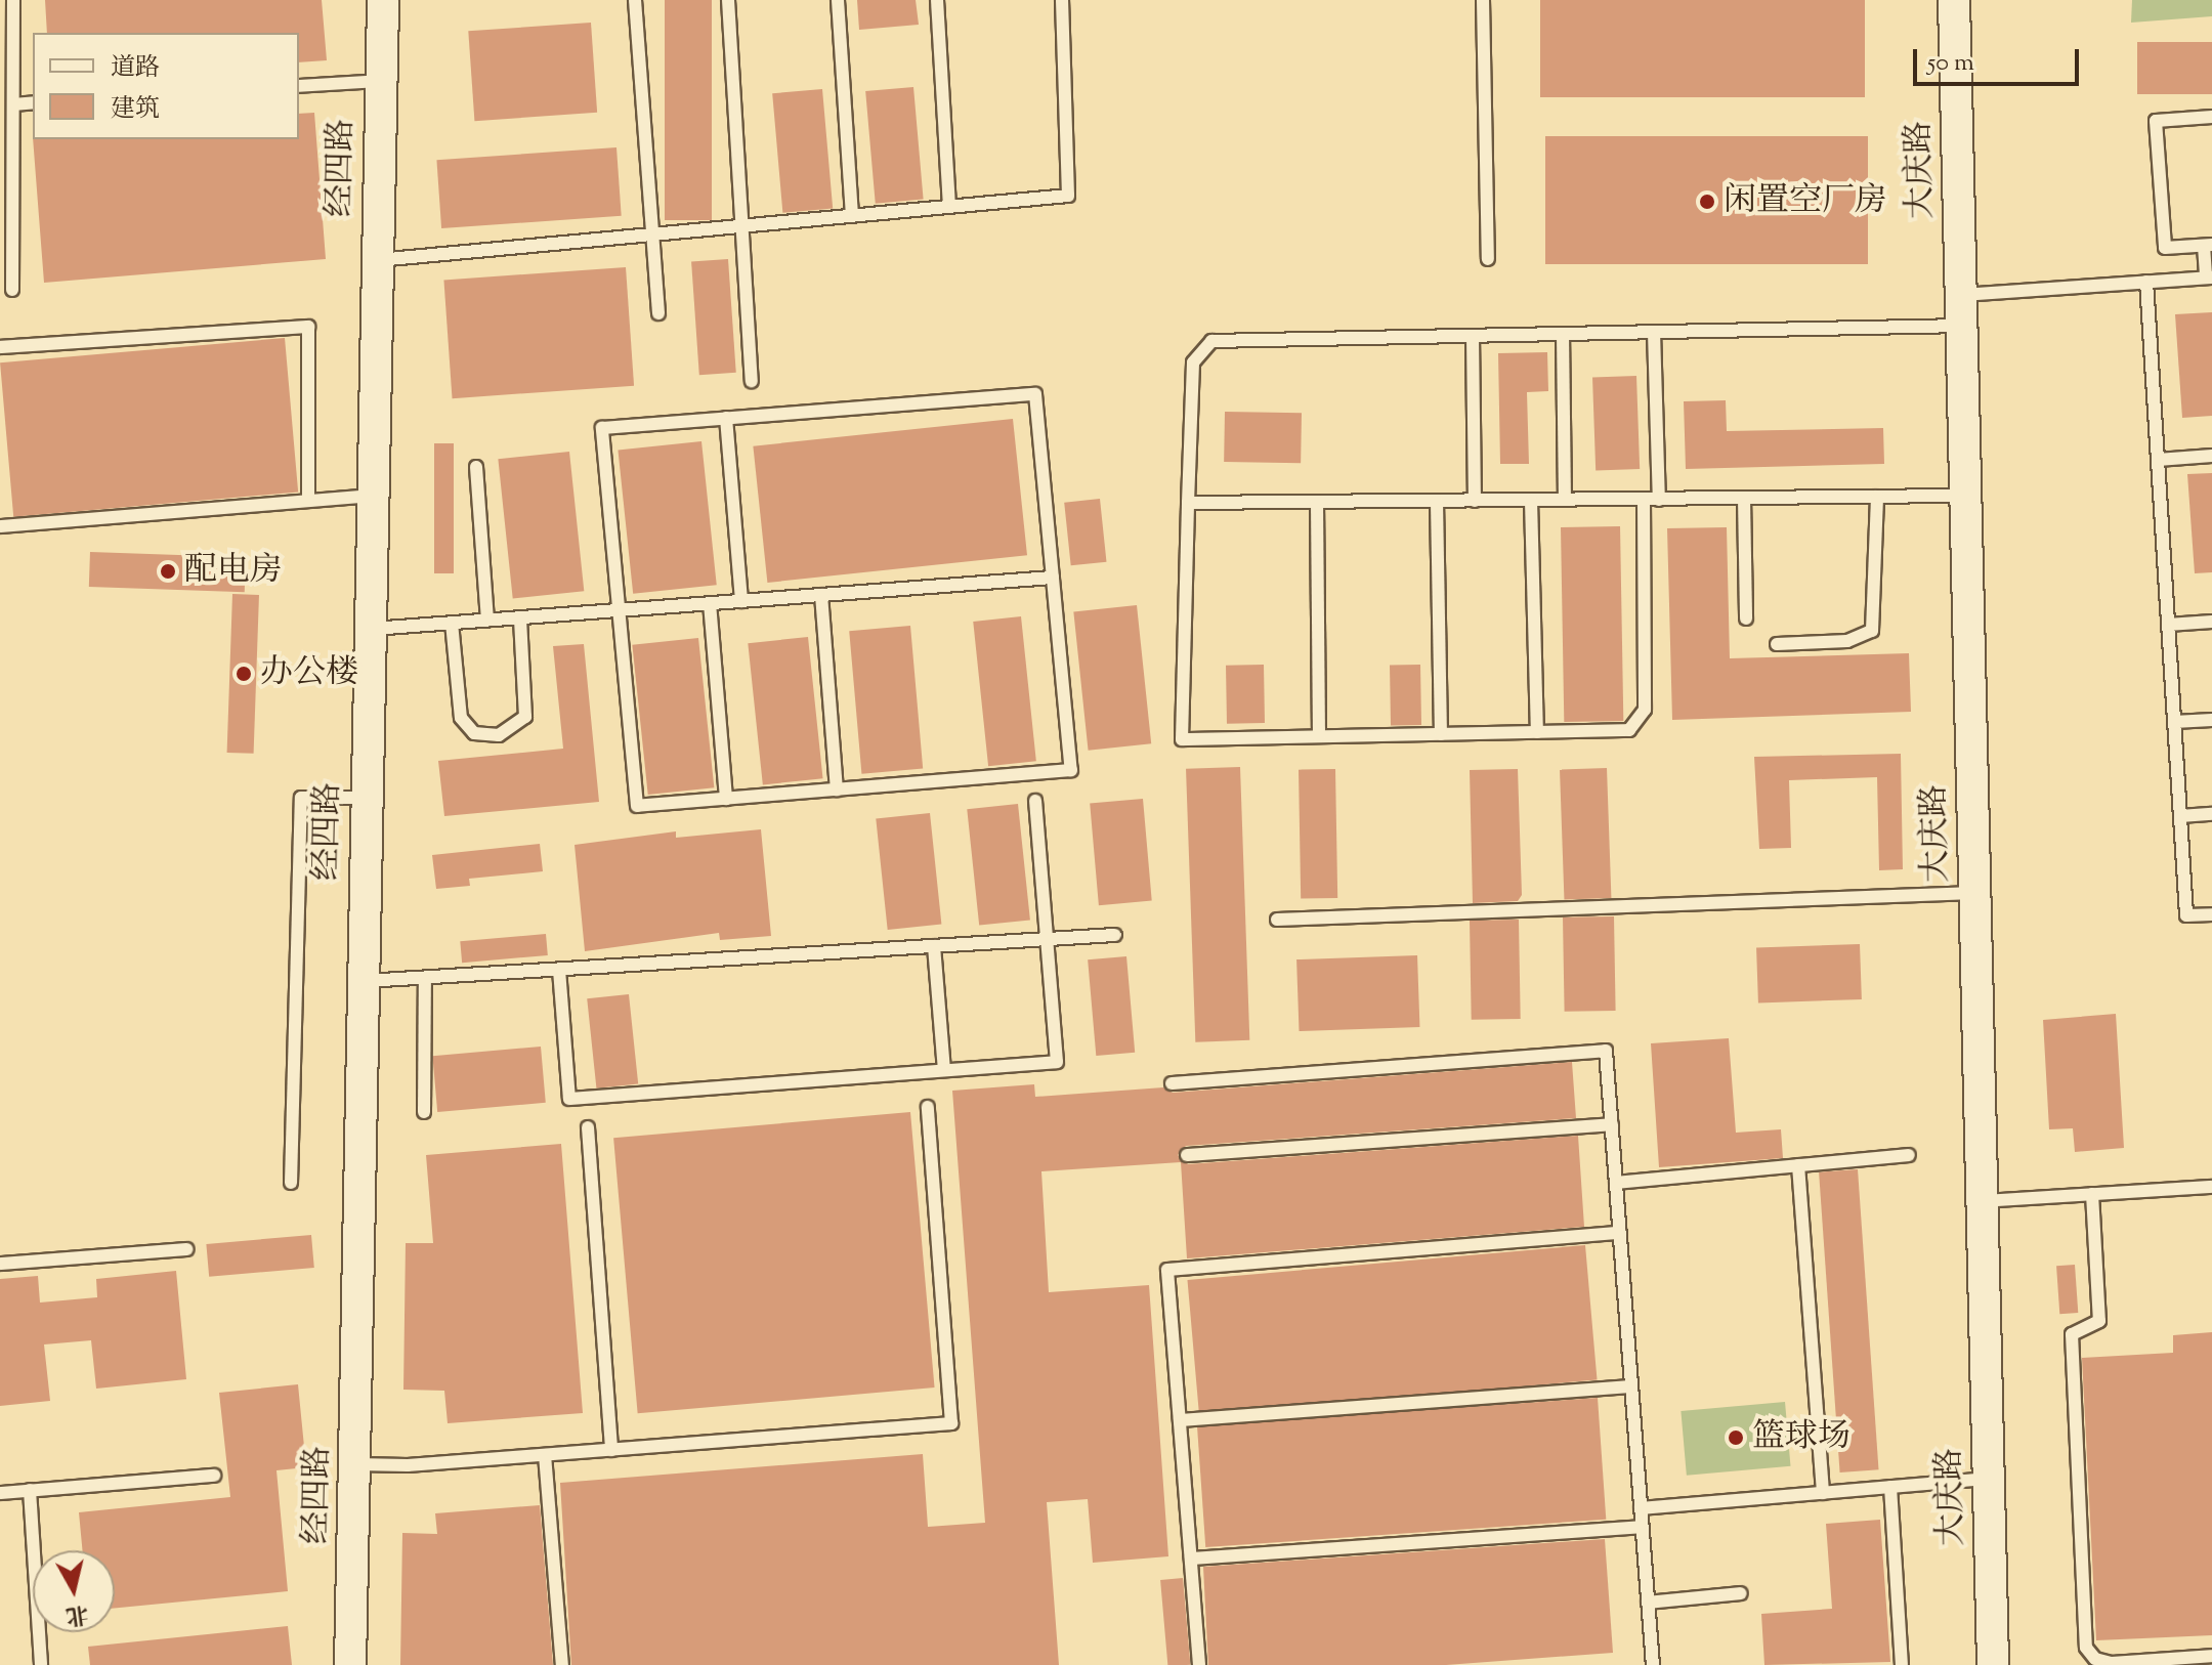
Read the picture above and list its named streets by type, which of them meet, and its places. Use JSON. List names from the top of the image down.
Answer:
{
  "streets": {
    "street": ["经四路", "大庆路"]
  },
  "places": [
    "闲置空厂房",
    "配电房",
    "办公楼",
    "篮球场"
  ],
  "legend": ["道路", "建筑"],
  "scale_bar": "50 m",
  "north": "bottom"
}
